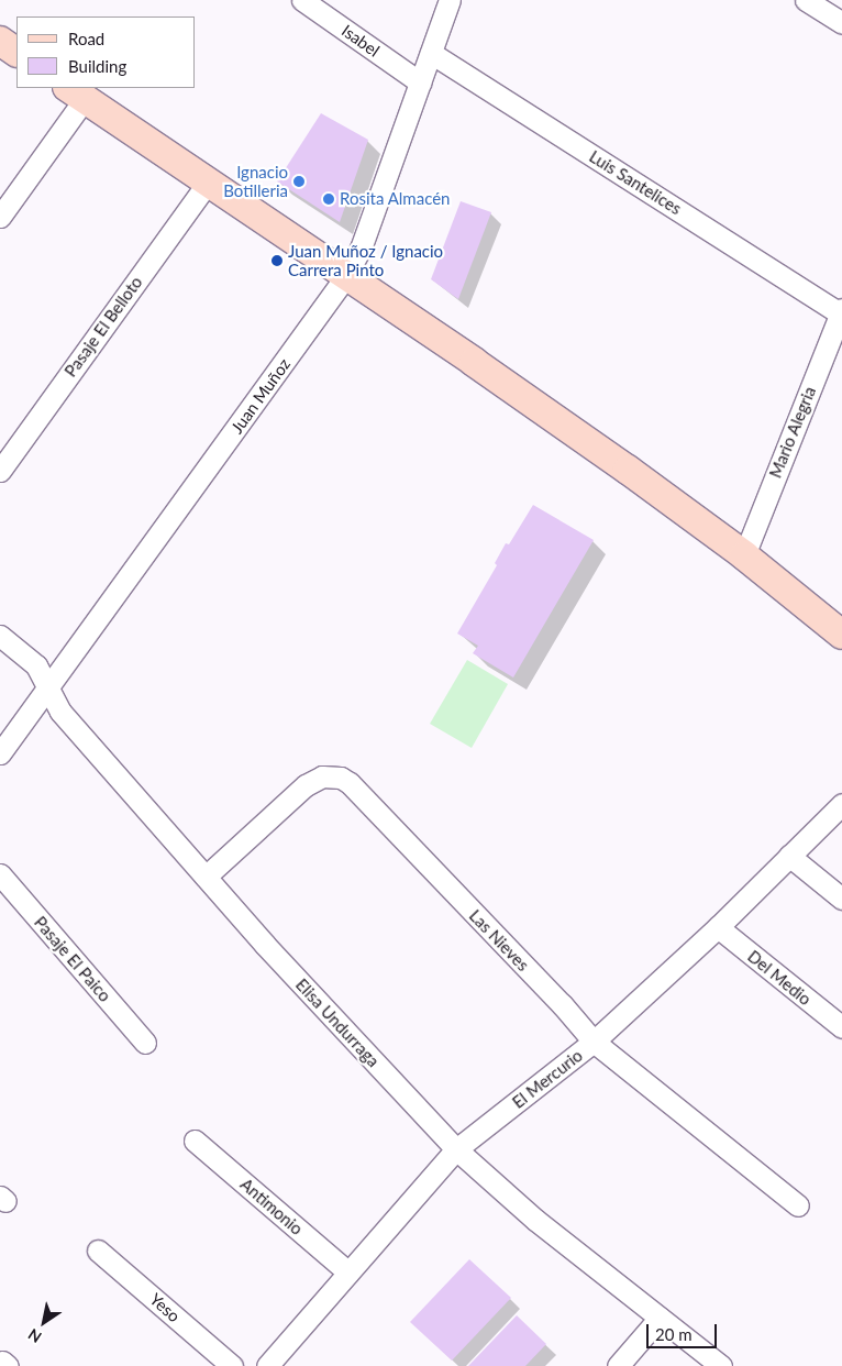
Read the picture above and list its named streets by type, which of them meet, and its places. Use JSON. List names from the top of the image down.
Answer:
{
  "streets": {
    "street": [
      "Isabel",
      "Luis Santelices",
      "Pasaje El Belloto",
      "Juan Muñoz",
      "Mario Alegria",
      "Las Nieves",
      "Pasaje El Paico",
      "Del Medio",
      "Elisa Undurraga",
      "El Mercurio",
      "Antimonio",
      "Yeso"
    ]
  },
  "crossings": [
    ["Isabel", "Juan Muñoz"],
    ["Luis Santelices", "Juan Muñoz"],
    ["Luis Santelices", "Mario Alegria"],
    ["Juan Muñoz", "Elisa Undurraga"],
    ["Las Nieves", "Elisa Undurraga"],
    ["Las Nieves", "El Mercurio"],
    ["Del Medio", "El Mercurio"],
    ["Elisa Undurraga", "El Mercurio"],
    ["El Mercurio", "Antimonio"]
  ],
  "places": ["Ignacio Botilleria", "Rosita Almacén", "Juan Muñoz / Ignacio Carrera Pinto"],
  "legend": ["Road", "Building"],
  "scale_bar": "20 m",
  "north": "bottom left"
}
